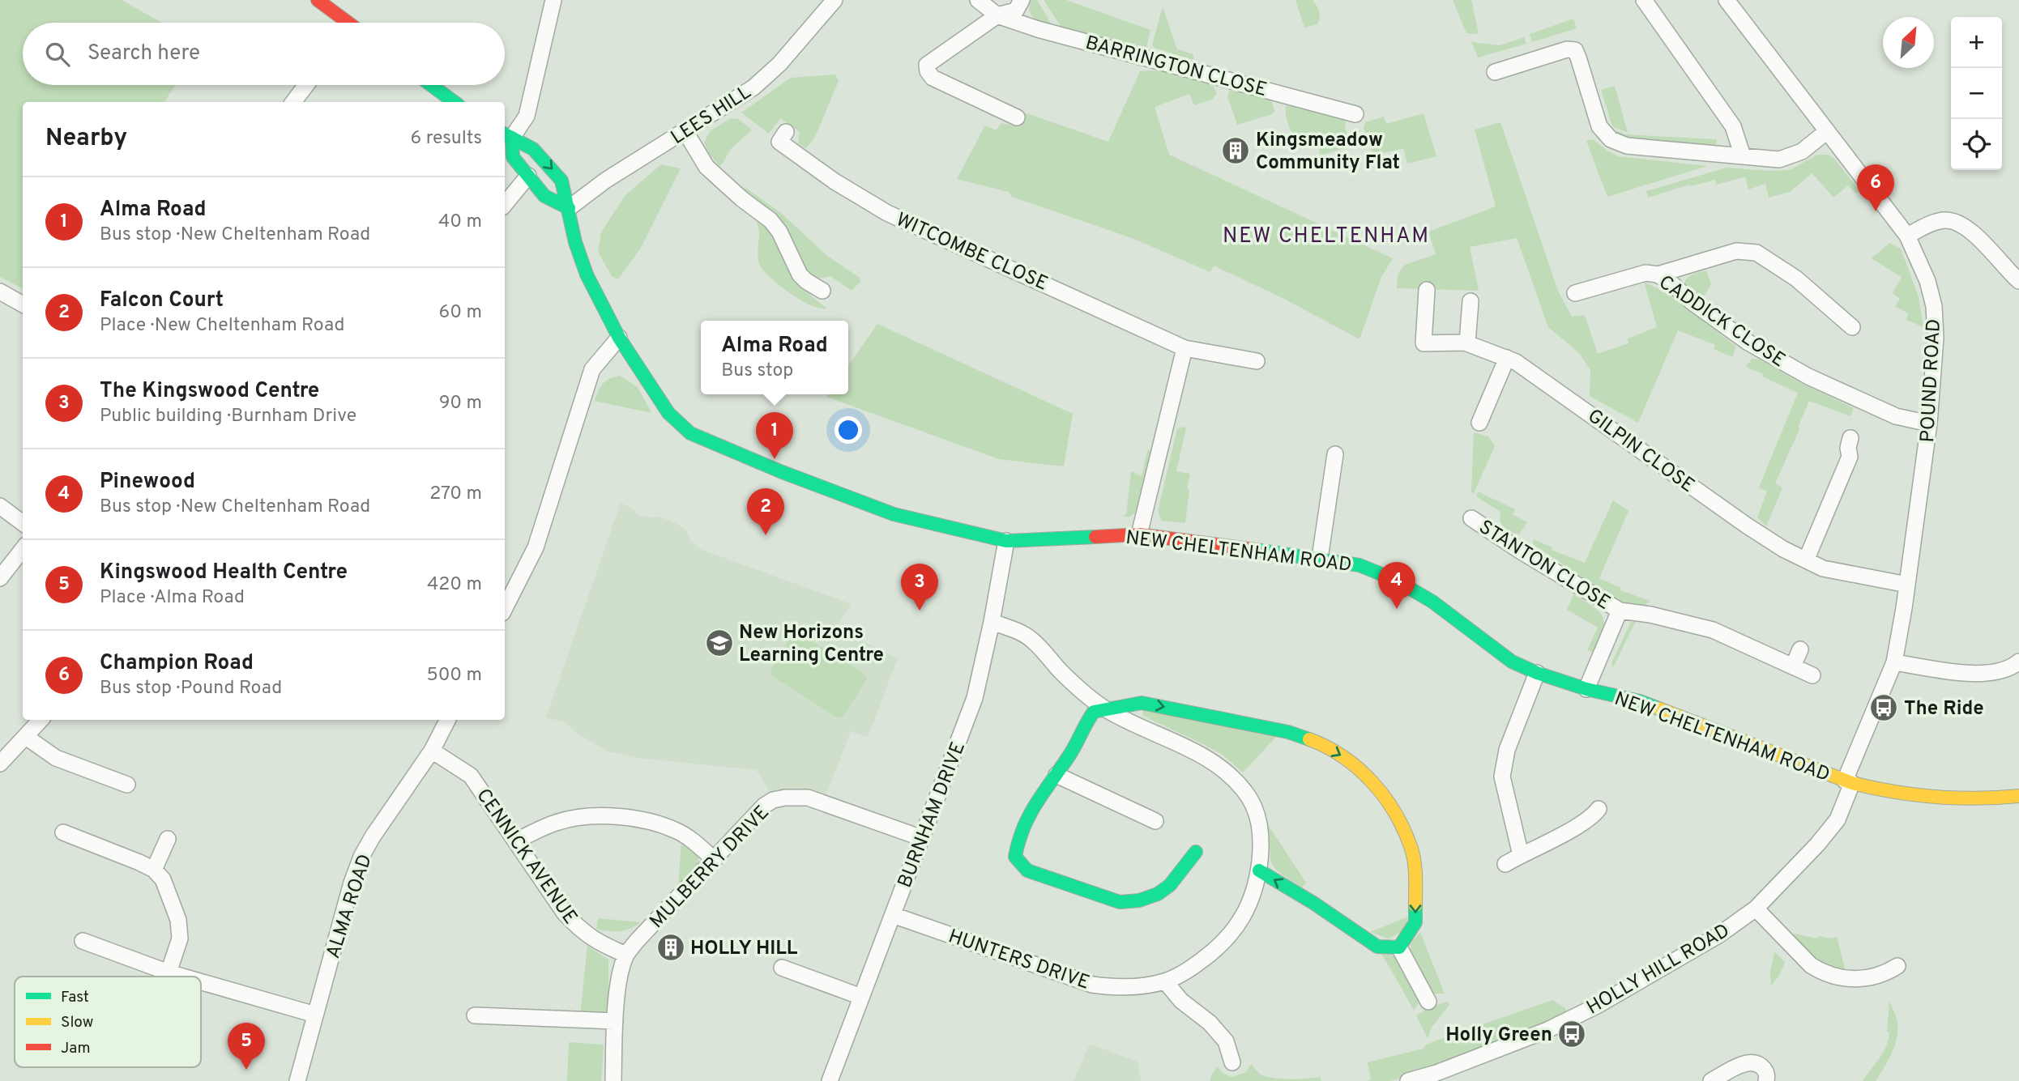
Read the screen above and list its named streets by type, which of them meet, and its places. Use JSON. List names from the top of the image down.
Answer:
{
  "streets": {
    "street": [
      "BARRINGTON CLOSE",
      "LEES HILL",
      "WITCOMBE CLOSE",
      "CADDICK CLOSE",
      "POUND ROAD",
      "GILPIN CLOSE",
      "NEW CHELTENHAM ROAD",
      "STANTON CLOSE",
      "BURNHAM DRIVE",
      "CENNICK AVENUE",
      "MULBERRY DRIVE",
      "ALMA ROAD",
      "HUNTERS DRIVE",
      "HOLLY HILL ROAD"
    ]
  },
  "crossings": [
    ["LEES HILL", "NEW CHELTENHAM ROAD"],
    ["CADDICK CLOSE", "POUND ROAD"],
    ["POUND ROAD", "GILPIN CLOSE"],
    ["POUND ROAD", "NEW CHELTENHAM ROAD"],
    ["POUND ROAD", "HOLLY HILL ROAD"],
    ["NEW CHELTENHAM ROAD", "STANTON CLOSE"],
    ["NEW CHELTENHAM ROAD", "BURNHAM DRIVE"],
    ["NEW CHELTENHAM ROAD", "HOLLY HILL ROAD"],
    ["BURNHAM DRIVE", "MULBERRY DRIVE"],
    ["BURNHAM DRIVE", "HUNTERS DRIVE"],
    ["CENNICK AVENUE", "MULBERRY DRIVE"],
    ["CENNICK AVENUE", "ALMA ROAD"]
  ],
  "districts": ["NEW CHELTENHAM"],
  "places": {
    "building": ["Kingsmeadow Community Flat", "HOLLY HILL"],
    "school or university": ["New Horizons Learning Centre"],
    "bus stop": ["The Ride", "Holly Green"]
  },
  "legend": ["Fast", "Slow", "Jam"],
  "north": "top right",
  "page": {
    "map_buttons": ["+", "−"],
    "search": "Search here",
    "heading": ["Nearby", "6 results"],
    "pins": [
      "6",
      "1",
      "2",
      "4",
      "3",
      "5"
    ],
    "list": [
      {
        "mark": "1",
        "name": "Alma Road",
        "note": "Bus stop · New Cheltenham Road",
        "value": "40 m"
      },
      {
        "mark": "2",
        "name": "Falcon Court",
        "note": "Place · New Cheltenham Road",
        "value": "60 m"
      },
      {
        "mark": "3",
        "name": "The Kingswood Centre",
        "note": "Public building · Burnham Drive",
        "value": "90 m"
      },
      {
        "mark": "4",
        "name": "Pinewood",
        "note": "Bus stop · New Cheltenham Road",
        "value": "270 m"
      },
      {
        "mark": "5",
        "name": "Kingswood Health Centre",
        "note": "Place · Alma Road",
        "value": "420 m"
      },
      {
        "mark": "6",
        "name": "Champion Road",
        "note": "Bus stop · Pound Road",
        "value": "500 m"
      }
    ],
    "popup": ["Alma Road", "Bus stop"]
  }
}
